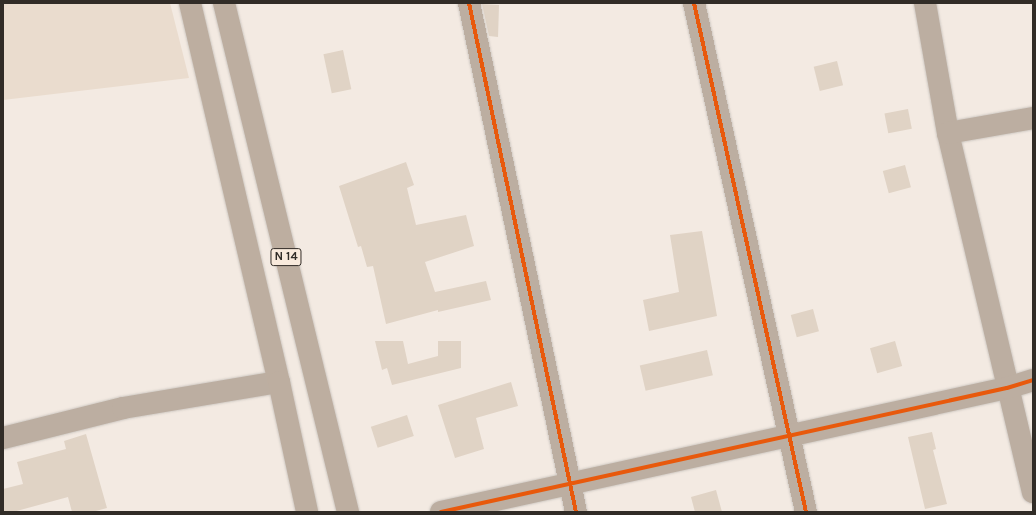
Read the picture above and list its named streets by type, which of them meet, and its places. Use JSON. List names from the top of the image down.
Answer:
{
  "streets": {
    "main road": ["N 14"]
  }
}
